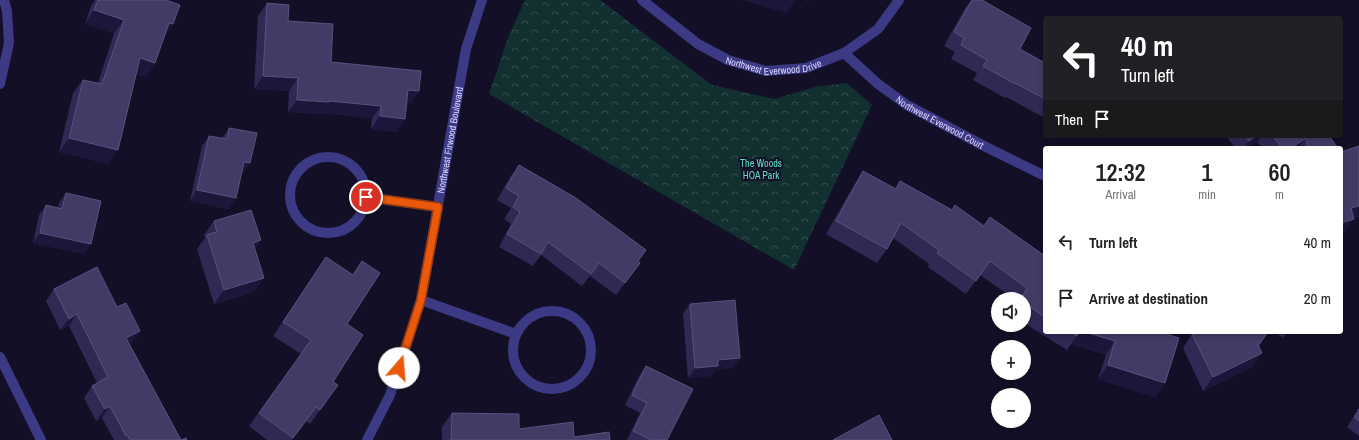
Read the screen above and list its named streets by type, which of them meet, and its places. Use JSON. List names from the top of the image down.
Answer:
{
  "streets": {
    "street": ["Northwest Everwood Drive", "Northwest Everwood Court", "Northwest Firwood Boulevard"]
  },
  "crossings": [
    ["Northwest Everwood Drive", "Northwest Everwood Court"]
  ],
  "parks": ["The Woods HOA Park"],
  "page": {
    "turn": ["40 m", "Turn left"],
    "then": "Then",
    "eta": [
      "12:32",
      "Arrival",
      "1",
      "min",
      "60",
      "m"
    ],
    "list": [
      {
        "name": "Turn left",
        "value": "40 m"
      },
      {
        "name": "Arrive at destination",
        "value": "20 m"
      }
    ],
    "map_buttons": ["+", "−"]
  }
}
